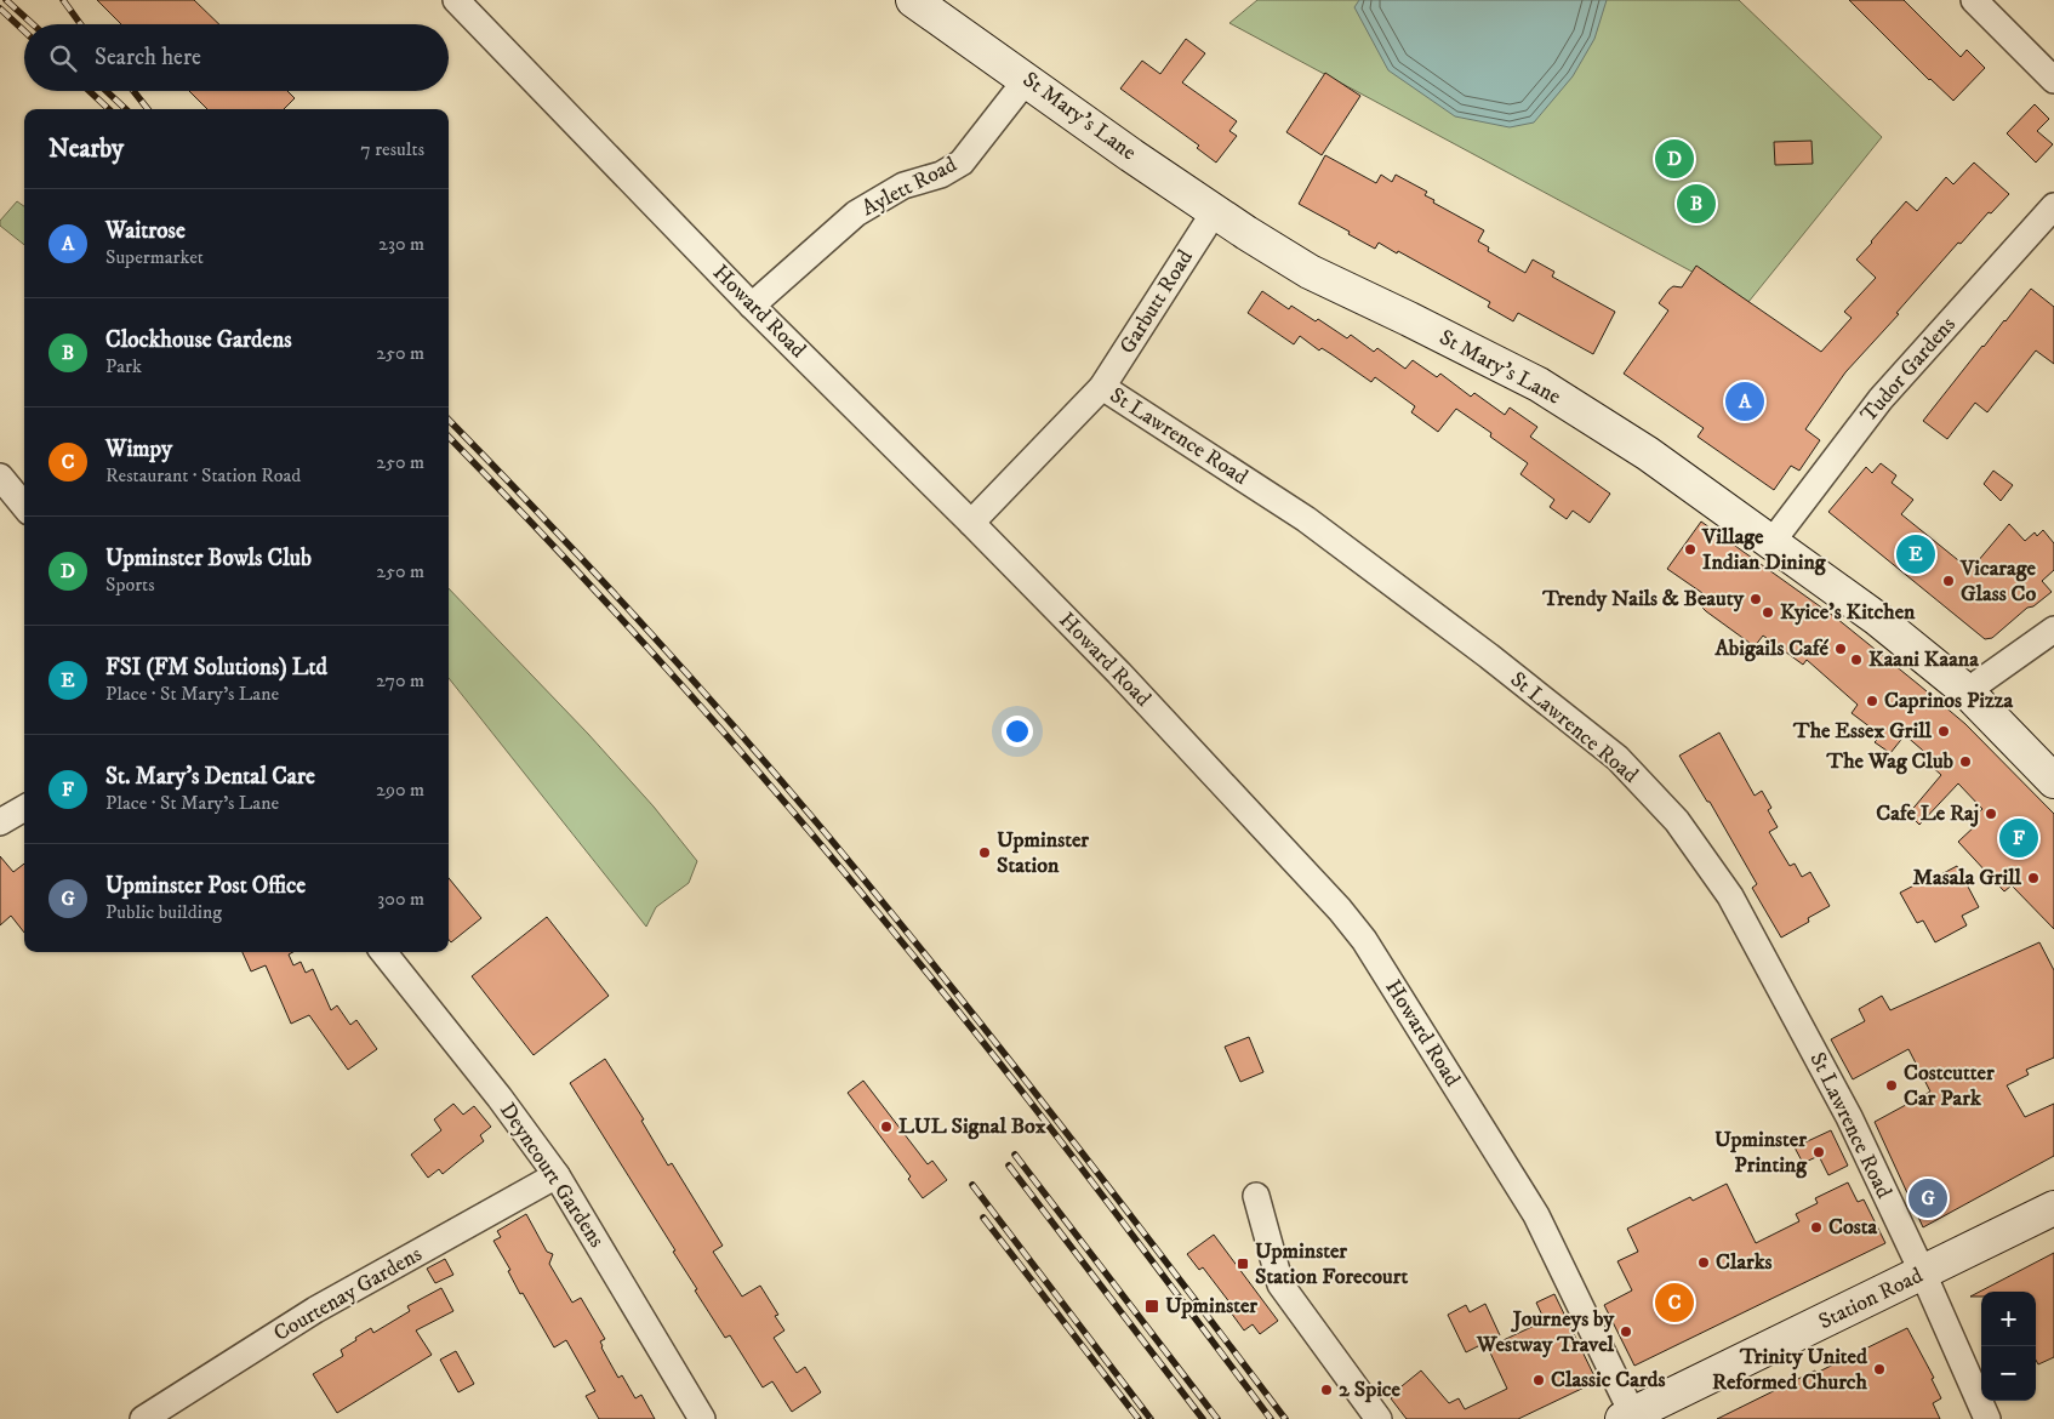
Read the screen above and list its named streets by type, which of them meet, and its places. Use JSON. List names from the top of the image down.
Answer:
{
  "streets": {
    "main road": ["St Mary's Lane", "Station Road"],
    "street": [
      "Aylett Road",
      "Garbutt Road",
      "Howard Road",
      "Tudor Gardens",
      "St Lawrence Road",
      "Deyncourt Gardens",
      "Courtenay Gardens"
    ]
  },
  "crossings": [
    ["St Mary's Lane", "Aylett Road"],
    ["St Mary's Lane", "Garbutt Road"],
    ["St Mary's Lane", "Tudor Gardens"],
    ["Aylett Road", "Howard Road"],
    ["Garbutt Road", "Howard Road"],
    ["Garbutt Road", "St Lawrence Road"],
    ["Howard Road", "Station Road"],
    ["St Lawrence Road", "Station Road"],
    ["Deyncourt Gardens", "Courtenay Gardens"]
  ],
  "places": {
    "other": [
      "Village Indian Dining",
      "Vicarage Glass Co",
      "Trendy Nails & Beauty",
      "Kyice's Kitchen",
      "Abigails Café",
      "Kaani Kaana",
      "Caprinos Pizza",
      "The Essex Grill",
      "The Wag Club",
      "Cafe Le Raj",
      "Upminster Station",
      "Masala Grill",
      "Costcutter Car Park",
      "LUL Signal Box",
      "Upminster Printing",
      "Costa",
      "Clarks",
      "Journeys by Westway Travel",
      "Trinity United Reformed Church",
      "Classic Cards",
      "2 Spice"
    ],
    "transit": ["Upminster Station Forecourt", "Upminster"]
  },
  "page": {
    "search": "Search here",
    "heading": ["Nearby", "7 results"],
    "pins": [
      "D",
      "B",
      "A",
      "E",
      "F",
      "G",
      "C"
    ],
    "list": [
      {
        "mark": "A",
        "name": "Waitrose",
        "note": "Supermarket",
        "value": "230 m"
      },
      {
        "mark": "B",
        "name": "Clockhouse Gardens",
        "note": "Park",
        "value": "250 m"
      },
      {
        "mark": "C",
        "name": "Wimpy",
        "note": "Restaurant · Station Road",
        "value": "250 m"
      },
      {
        "mark": "D",
        "name": "Upminster Bowls Club",
        "note": "Sports",
        "value": "250 m"
      },
      {
        "mark": "E",
        "name": "FSI (FM Solutions) Ltd",
        "note": "Place · St Mary's Lane",
        "value": "270 m"
      },
      {
        "mark": "F",
        "name": "St. Mary's Dental Care",
        "note": "Place · St Mary's Lane",
        "value": "290 m"
      },
      {
        "mark": "G",
        "name": "Upminster Post Office",
        "note": "Public building",
        "value": "300 m"
      }
    ],
    "map_buttons": ["+", "−"]
  }
}
